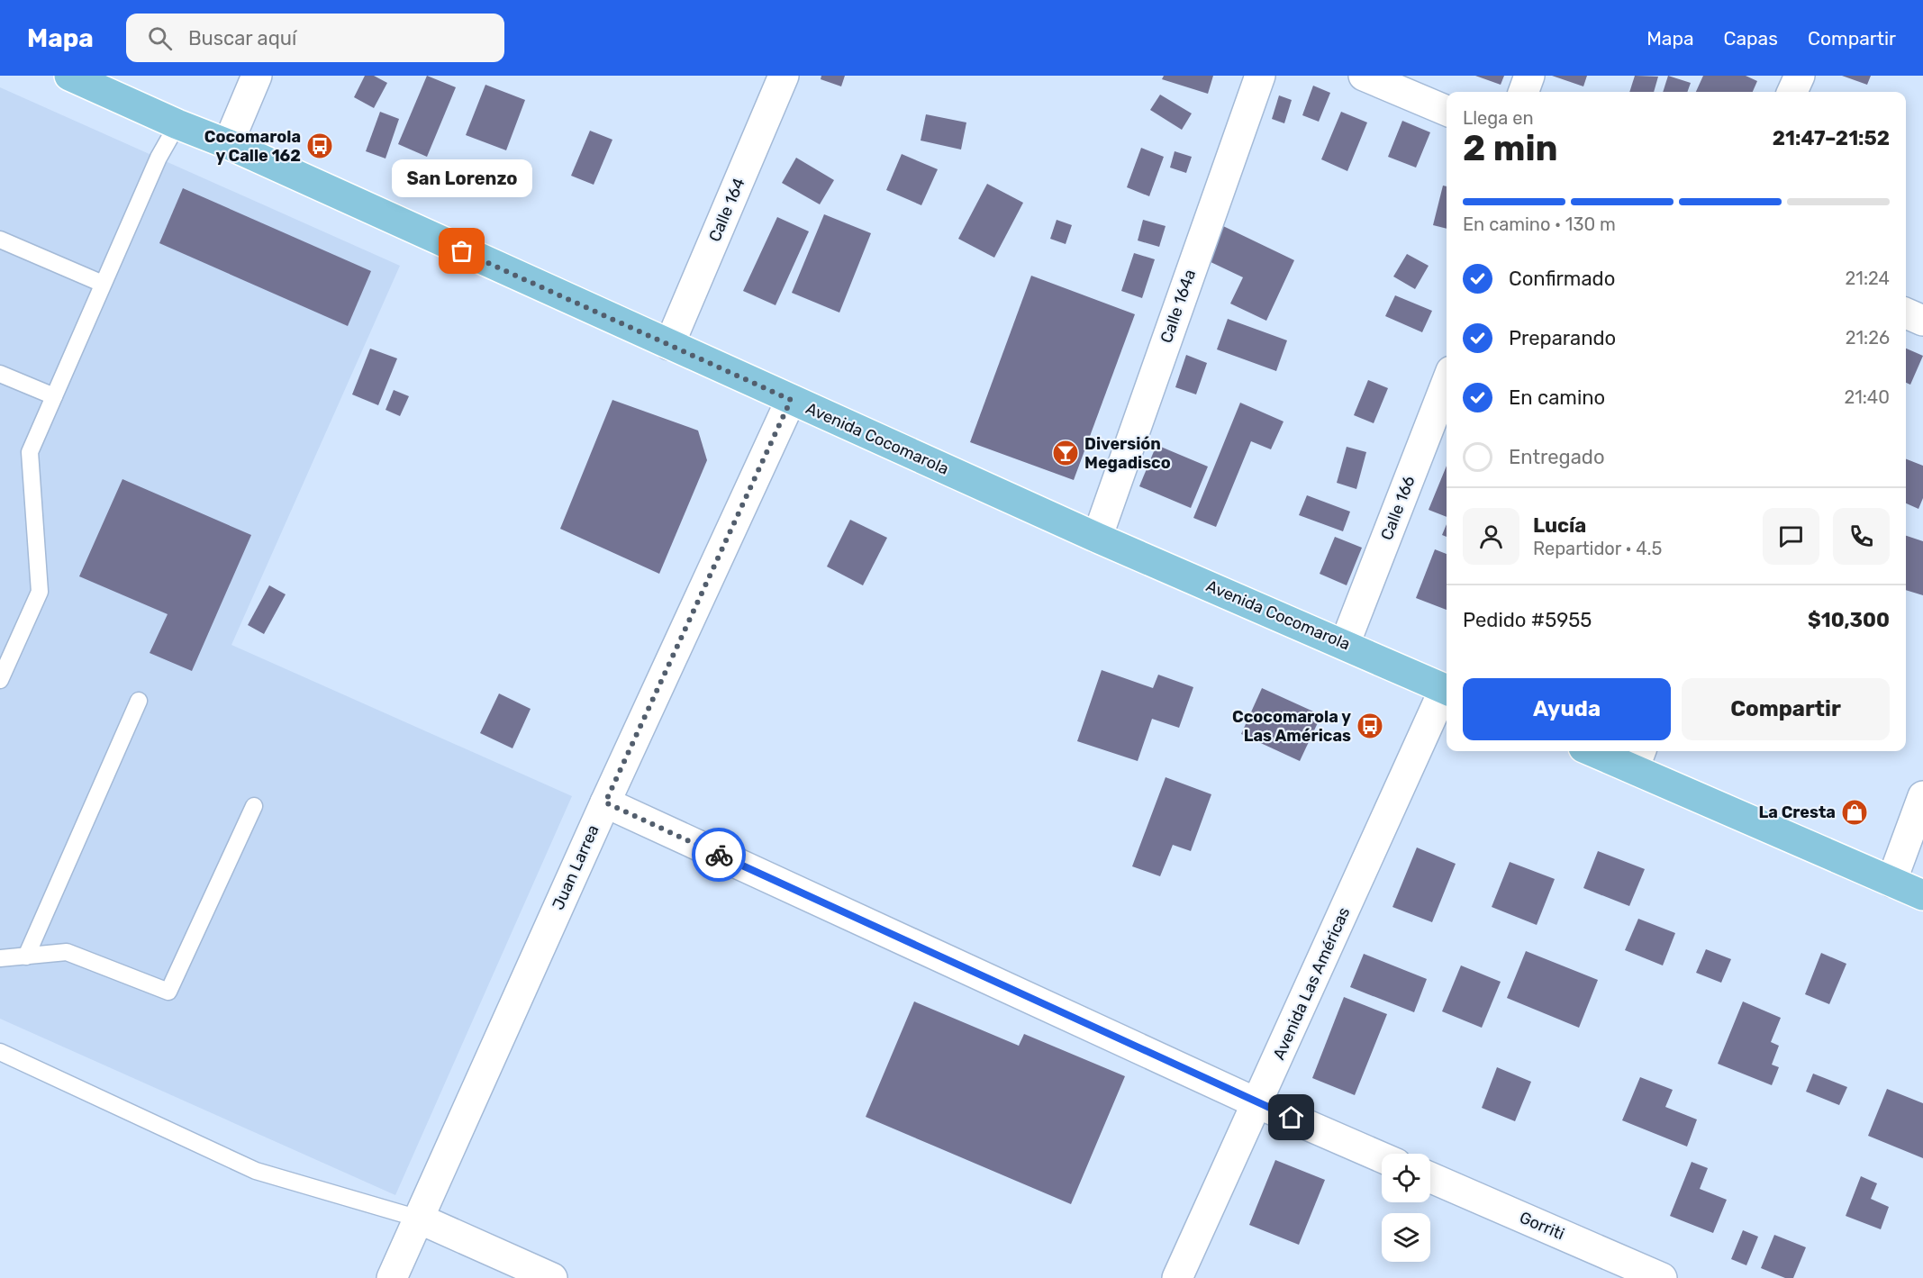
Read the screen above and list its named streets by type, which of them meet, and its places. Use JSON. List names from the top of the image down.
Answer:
{
  "streets": {
    "main road": ["Avenida Cocomarola"],
    "street": [
      "Calle 164",
      "Calle 164a",
      "Calle 166",
      "Juan Larrea",
      "Avenida Las Américas",
      "Gorriti"
    ]
  },
  "crossings": [
    ["Calle 164", "Avenida Cocomarola"],
    ["Calle 164a", "Avenida Cocomarola"],
    ["Avenida Cocomarola", "Calle 166"],
    ["Avenida Cocomarola", "Juan Larrea"]
  ],
  "places": {
    "bus stop": ["Cocomarola y Calle 162", "Ccocomarola y Las Américas"],
    "other": ["San Lorenzo"],
    "bar": ["Diversión Megadisco"],
    "shop": ["La Cresta"]
  },
  "page": {
    "header": "Mapa",
    "search": "Buscar aquí",
    "nav": ["Mapa", "Capas", "Compartir"],
    "heading": ["2 min", "Llega en", "21:47–21:52"],
    "panel": [
      "Lucía",
      "Repartidor · 4.5",
      "Pedido #5955",
      "$10,300"
    ],
    "bubble": "San Lorenzo",
    "bar": "En camino · 130 m",
    "list": [
      ["Confirmado", "21:24"],
      ["Preparando", "21:26"],
      ["En camino", "21:40"],
      "Entregado"
    ],
    "buttons": ["Ayuda", "Compartir"]
  }
}
